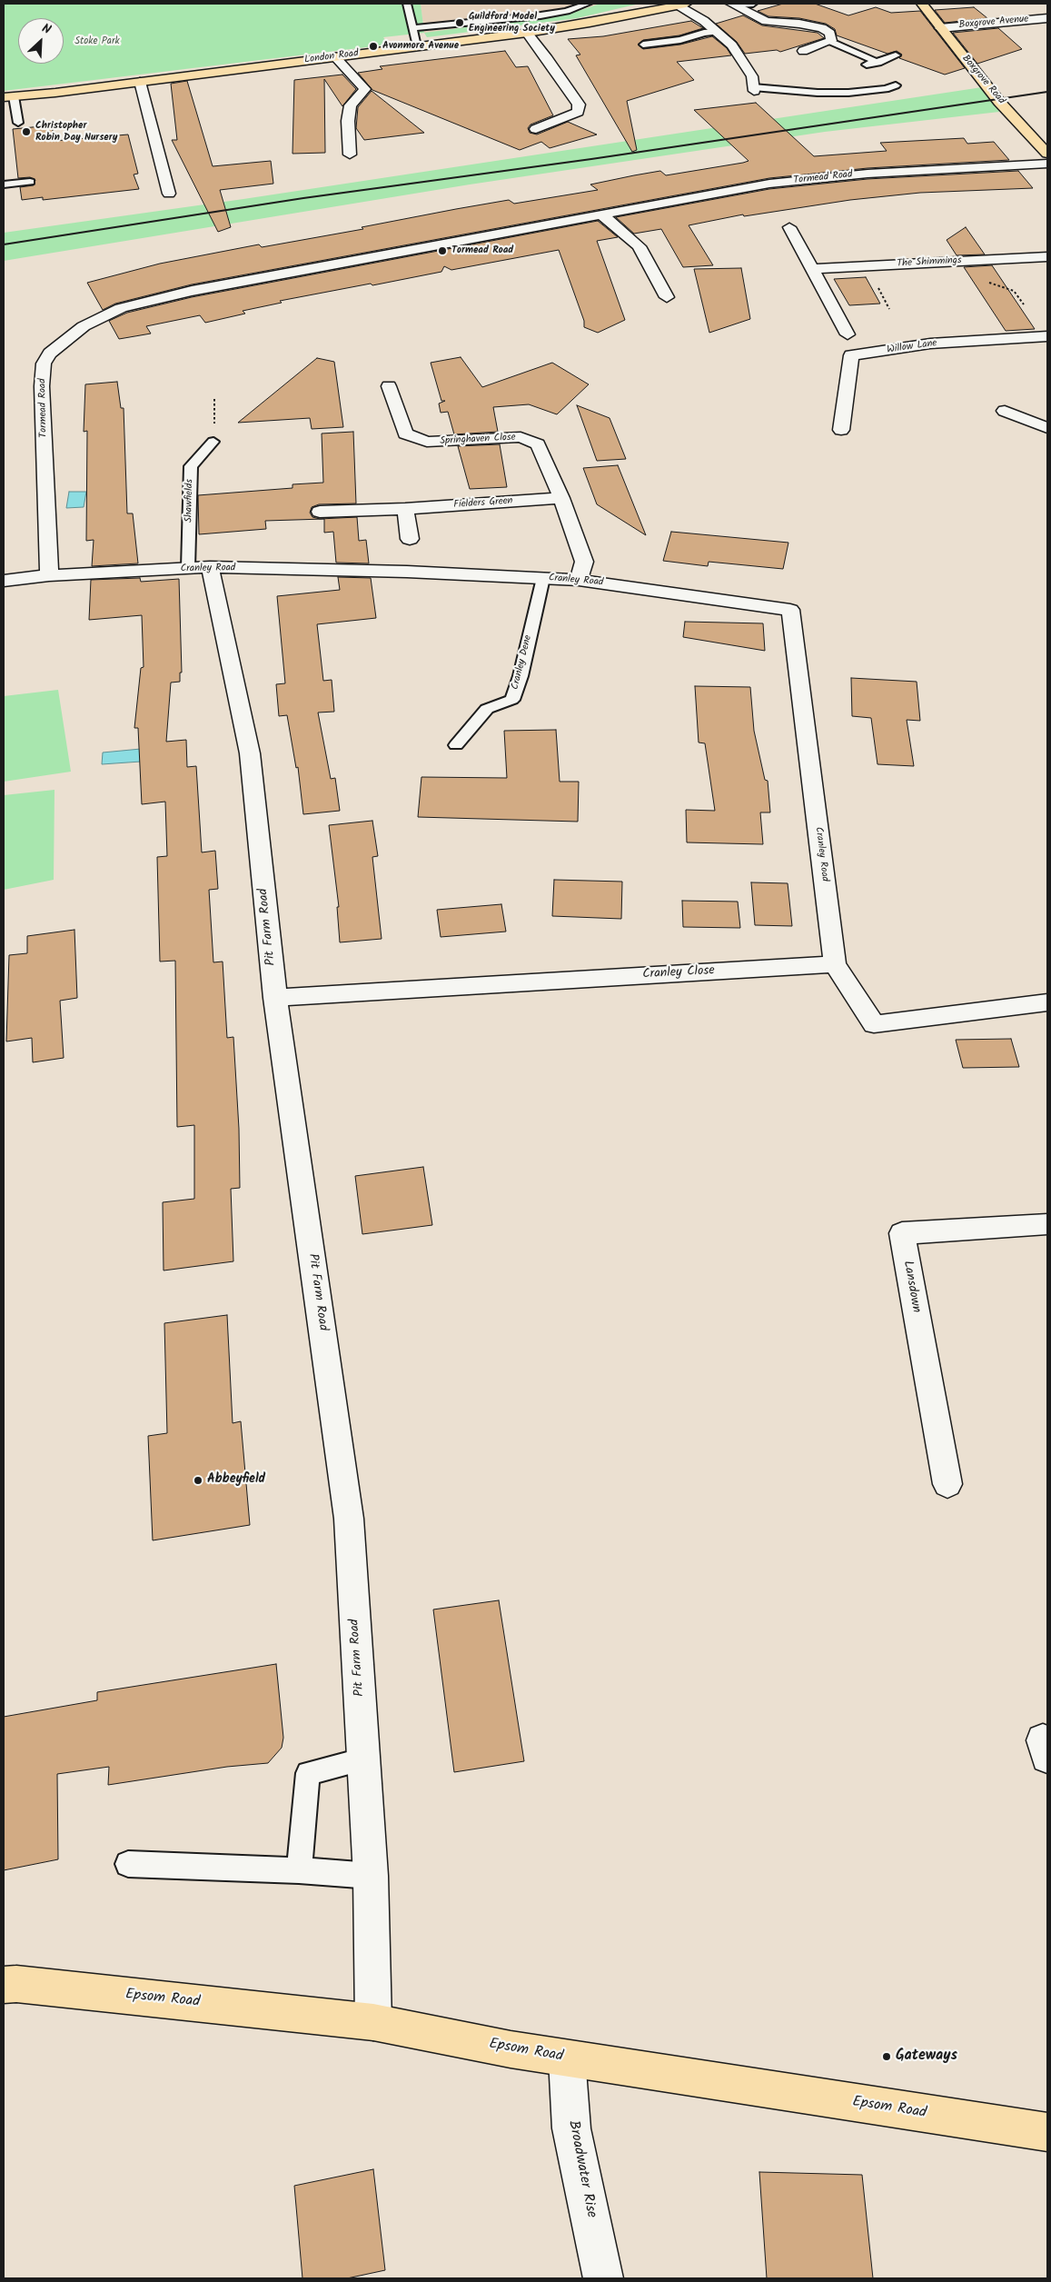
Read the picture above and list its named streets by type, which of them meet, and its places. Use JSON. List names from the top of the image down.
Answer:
{
  "streets": {
    "main road": ["London Road", "Boxgrove Road", "Epsom Road"],
    "street": [
      "Boxgrove Avenue",
      "Tormead Road",
      "The Shimmings",
      "Willow Lane",
      "Springhaven Close",
      "Fielders Green",
      "Cranley Road",
      "Pit Farm Road",
      "Cranley Close",
      "Lansdown",
      "Broadwater Rise"
    ],
    "lane": ["Shawfields", "Cranley Dene"]
  },
  "crossings": [
    ["Boxgrove Avenue", "Boxgrove Road"],
    ["Tormead Road", "Cranley Road"],
    ["Springhaven Close", "Fielders Green"],
    ["Springhaven Close", "Cranley Road"],
    ["Shawfields", "Cranley Road"],
    ["Shawfields", "Pit Farm Road"],
    ["Cranley Road", "Cranley Dene"],
    ["Cranley Road", "Pit Farm Road"],
    ["Cranley Road", "Cranley Close"],
    ["Pit Farm Road", "Cranley Close"],
    ["Pit Farm Road", "Epsom Road"],
    ["Epsom Road", "Broadwater Rise"]
  ],
  "parks": ["Stoke Park"],
  "places": [
    "Guildford Model Engineering Society",
    "Avonmore Avenue",
    "Christopher Robin Day Nursery",
    "Tormead Road",
    "Abbeyfield",
    "Gateways"
  ],
  "north": "top right"
}
